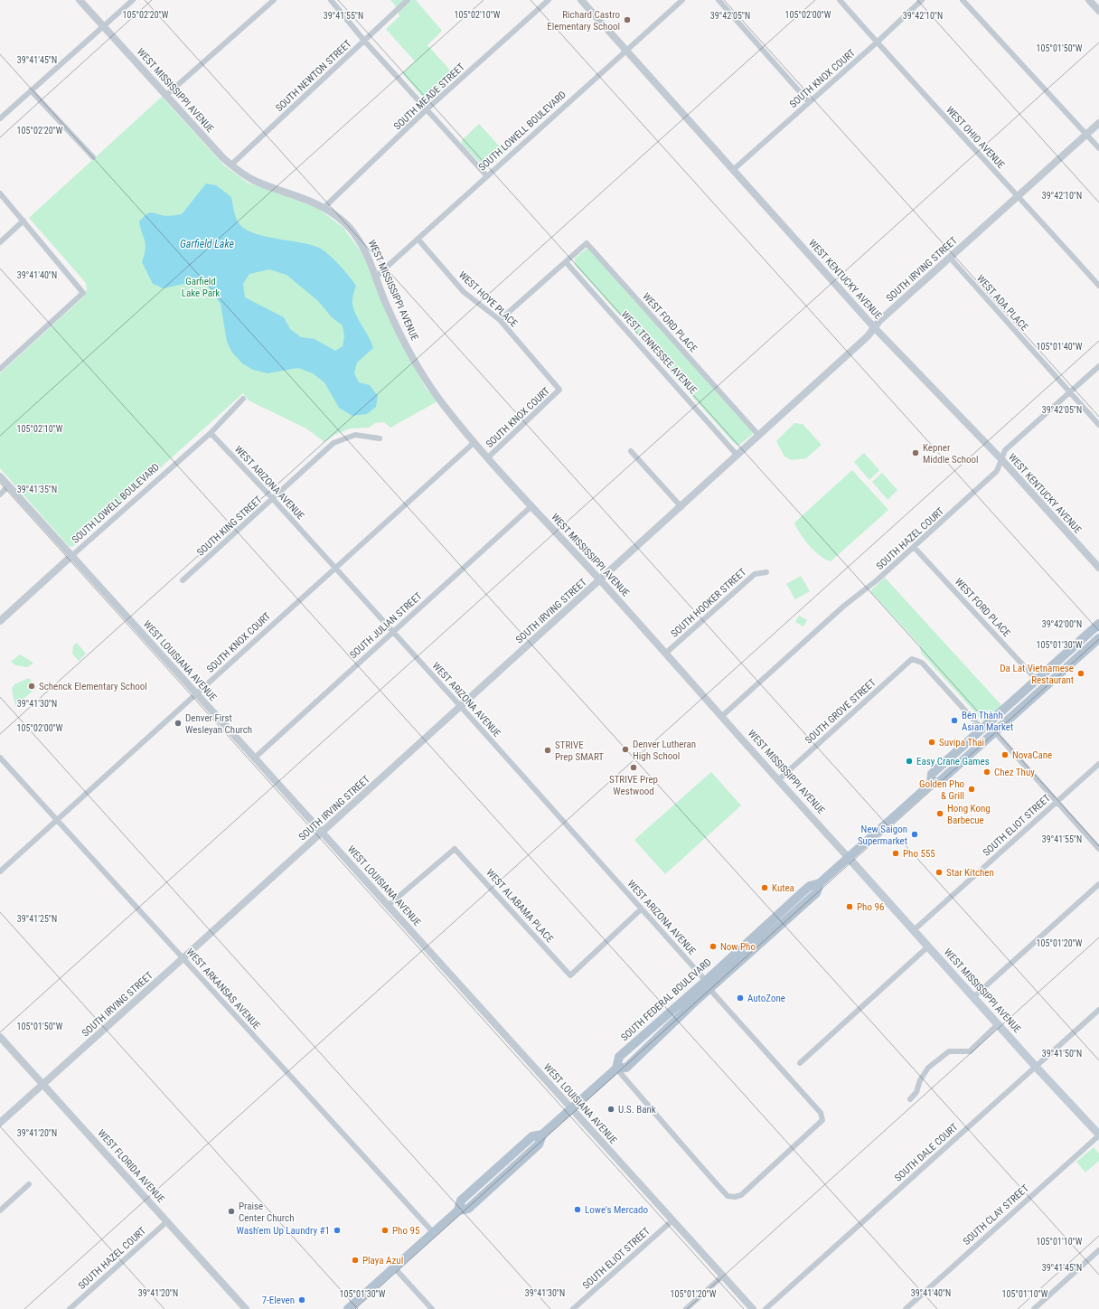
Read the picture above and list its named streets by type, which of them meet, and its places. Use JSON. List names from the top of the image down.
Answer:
{
  "streets": {
    "main road": ["WEST MISSISSIPPI AVENUE", "SOUTH FEDERAL BOULEVARD"],
    "street": [
      "SOUTH NEWTON STREET",
      "SOUTH KNOX COURT",
      "SOUTH MEADE STREET",
      "SOUTH LOWELL BOULEVARD",
      "WEST OHIO AVENUE",
      "SOUTH IRVING STREET",
      "WEST KENTUCKY AVENUE",
      "WEST HOYE PLACE",
      "WEST ADA PLACE",
      "WEST FORD PLACE",
      "WEST TENNESSEE AVENUE",
      "WEST ARIZONA AVENUE",
      "SOUTH KING STREET",
      "SOUTH HAZEL COURT",
      "SOUTH HOOKER STREET",
      "SOUTH JULIAN STREET",
      "WEST LOUISIANA AVENUE",
      "SOUTH GROVE STREET",
      "SOUTH ELIOT STREET",
      "WEST ALABAMA PLACE",
      "WEST ARKANSAS AVENUE",
      "SOUTH DALE COURT",
      "WEST FLORIDA AVENUE",
      "SOUTH CLAY STREET"
    ]
  },
  "crossings": [
    ["SOUTH NEWTON STREET", "WEST MISSISSIPPI AVENUE"],
    ["SOUTH KNOX COURT", "WEST MISSISSIPPI AVENUE"],
    ["SOUTH KNOX COURT", "WEST OHIO AVENUE"],
    ["SOUTH KNOX COURT", "WEST KENTUCKY AVENUE"],
    ["SOUTH KNOX COURT", "WEST HOYE PLACE"],
    ["SOUTH KNOX COURT", "WEST ARIZONA AVENUE"],
    ["SOUTH KNOX COURT", "WEST LOUISIANA AVENUE"],
    ["SOUTH KNOX COURT", "WEST ARKANSAS AVENUE"],
    ["WEST MISSISSIPPI AVENUE", "SOUTH MEADE STREET"],
    ["WEST MISSISSIPPI AVENUE", "SOUTH LOWELL BOULEVARD"],
    ["WEST MISSISSIPPI AVENUE", "SOUTH IRVING STREET"],
    ["WEST MISSISSIPPI AVENUE", "SOUTH HAZEL COURT"],
    ["WEST MISSISSIPPI AVENUE", "SOUTH HOOKER STREET"],
    ["WEST MISSISSIPPI AVENUE", "SOUTH JULIAN STREET"],
    ["WEST MISSISSIPPI AVENUE", "SOUTH GROVE STREET"],
    ["WEST MISSISSIPPI AVENUE", "SOUTH ELIOT STREET"],
    ["WEST MISSISSIPPI AVENUE", "SOUTH FEDERAL BOULEVARD"],
    ["WEST MISSISSIPPI AVENUE", "SOUTH DALE COURT"],
    ["WEST MISSISSIPPI AVENUE", "SOUTH CLAY STREET"],
    ["SOUTH LOWELL BOULEVARD", "WEST KENTUCKY AVENUE"],
    ["SOUTH LOWELL BOULEVARD", "WEST HOYE PLACE"],
    ["SOUTH LOWELL BOULEVARD", "WEST ARIZONA AVENUE"],
    ["SOUTH LOWELL BOULEVARD", "WEST LOUISIANA AVENUE"],
    ["WEST OHIO AVENUE", "SOUTH IRVING STREET"],
    ["SOUTH IRVING STREET", "WEST KENTUCKY AVENUE"],
    ["SOUTH IRVING STREET", "WEST ADA PLACE"],
    ["SOUTH IRVING STREET", "WEST FORD PLACE"],
    ["SOUTH IRVING STREET", "WEST TENNESSEE AVENUE"],
    ["SOUTH IRVING STREET", "WEST ARIZONA AVENUE"],
    ["SOUTH IRVING STREET", "WEST LOUISIANA AVENUE"],
    ["SOUTH IRVING STREET", "WEST ARKANSAS AVENUE"],
    ["SOUTH IRVING STREET", "WEST FLORIDA AVENUE"],
    ["WEST KENTUCKY AVENUE", "SOUTH HAZEL COURT"],
    ["WEST ADA PLACE", "SOUTH HAZEL COURT"],
    ["WEST FORD PLACE", "WEST TENNESSEE AVENUE"],
    ["WEST FORD PLACE", "SOUTH HAZEL COURT"],
    ["WEST FORD PLACE", "SOUTH FEDERAL BOULEVARD"],
    ["WEST ARIZONA AVENUE", "SOUTH KING STREET"],
    ["WEST ARIZONA AVENUE", "SOUTH JULIAN STREET"],
    ["WEST ARIZONA AVENUE", "WEST ALABAMA PLACE"],
    ["WEST ARIZONA AVENUE", "SOUTH FEDERAL BOULEVARD"],
    ["SOUTH HAZEL COURT", "WEST FLORIDA AVENUE"],
    ["SOUTH JULIAN STREET", "WEST LOUISIANA AVENUE"],
    ["WEST LOUISIANA AVENUE", "SOUTH ELIOT STREET"],
    ["WEST LOUISIANA AVENUE", "WEST ALABAMA PLACE"],
    ["WEST LOUISIANA AVENUE", "SOUTH FEDERAL BOULEVARD"],
    ["SOUTH GROVE STREET", "SOUTH FEDERAL BOULEVARD"],
    ["WEST ARKANSAS AVENUE", "SOUTH FEDERAL BOULEVARD"]
  ],
  "water": ["Garfield Lake"],
  "parks": ["Garfield Lake Park"],
  "places": [
    "Richard Castro Elementary School",
    "Kepner Middle School",
    "Da Lat Vietnamese Restaurant",
    "Schenck Elementary School",
    "Bên Thành Asian Market",
    "Denver First Wesleyan Church",
    "Suvipa Thai",
    "Denver Lutheran High School",
    "STRIVE Prep SMART",
    "NovaCane",
    "Easy Crane Games",
    "STRIVE Prep Westwood",
    "Chez Thuy",
    "Golden Pho & Grill",
    "Hong Kong Barbecue",
    "New Saigon Supermarket",
    "Pho 555",
    "Star Kitchen",
    "Kutea",
    "Pho 96",
    "Now Pho",
    "AutoZone",
    "U.S. Bank",
    "Lowe's Mercado",
    "Praise Center Church",
    "Wash'em Up Laundry #1",
    "Pho 95",
    "Playa Azul",
    "7-Eleven"
  ],
  "coordinates": [
    "105°02'20\"W",
    "105°02'10\"W",
    "105°02'00\"W",
    "39°41'55\"N",
    "39°42'05\"N",
    "39°42'10\"N",
    "105°01'50\"W",
    "39°41'45\"N",
    "39°41'40\"N",
    "105°01'40\"W",
    "39°41'35\"N",
    "39°42'00\"N",
    "105°01'30\"W",
    "39°41'30\"N",
    "39°41'25\"N",
    "105°01'20\"W",
    "39°41'50\"N",
    "39°41'20\"N",
    "105°01'10\"W"
  ]
}
